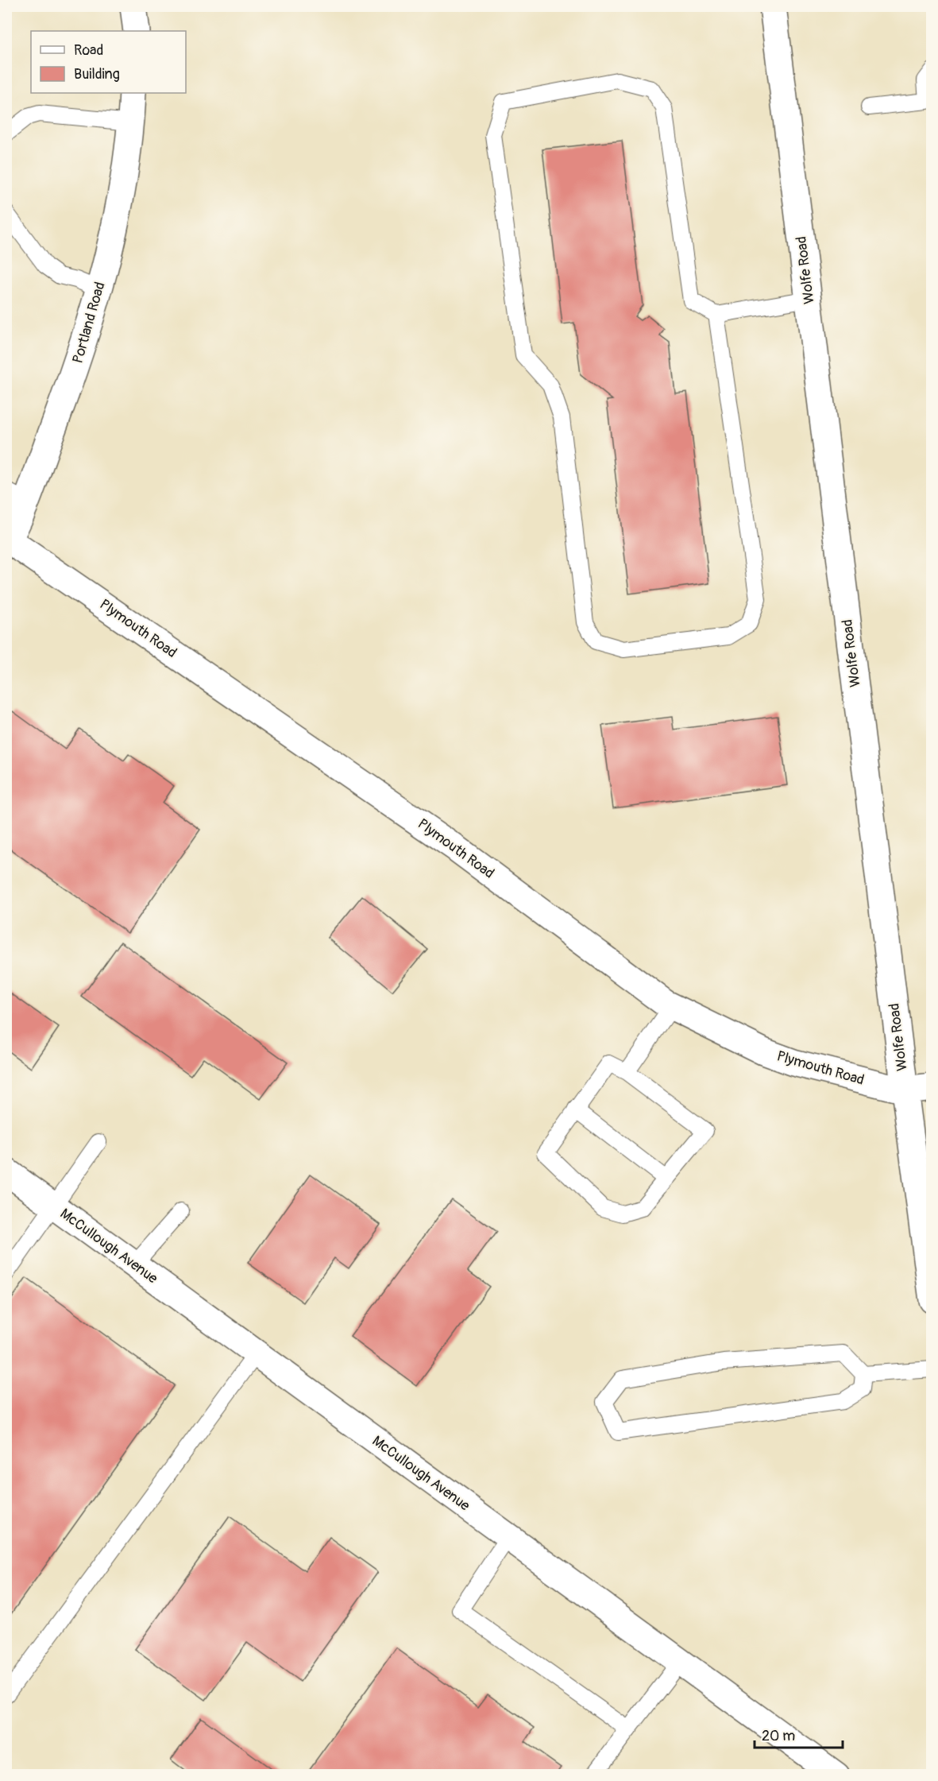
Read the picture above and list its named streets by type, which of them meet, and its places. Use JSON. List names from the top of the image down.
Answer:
{
  "streets": {
    "street": [
      "Wolfe Road",
      "Portland Road",
      "Plymouth Road",
      "McCullough Avenue"
    ]
  },
  "crossings": [
    ["Wolfe Road", "Plymouth Road"],
    ["Portland Road", "Plymouth Road"]
  ],
  "legend": ["Road", "Building"],
  "scale_bar": "20 m"
}
